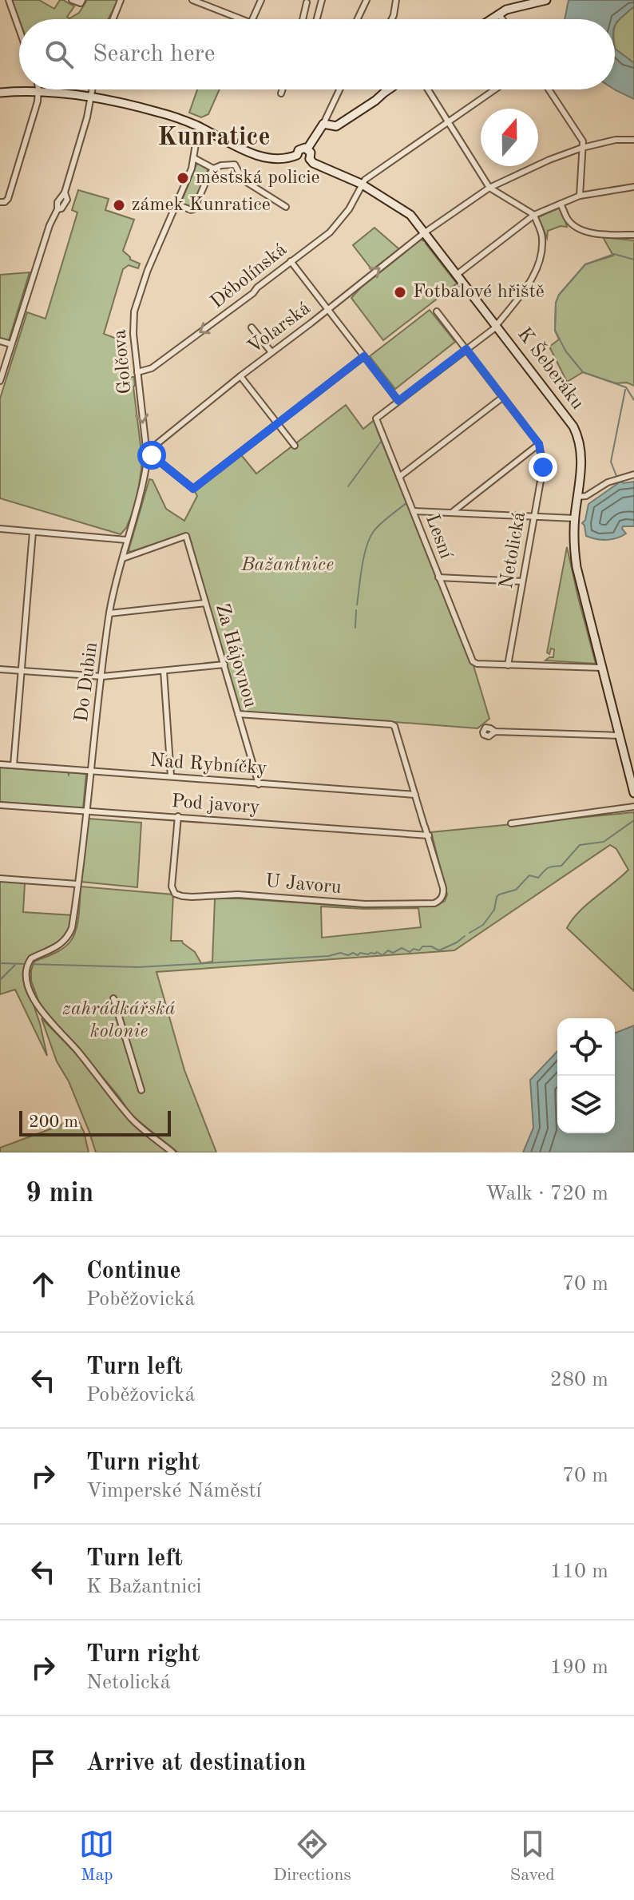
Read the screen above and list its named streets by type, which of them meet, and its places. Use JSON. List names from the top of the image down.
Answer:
{
  "streets": {
    "street": [
      "Děbolínská",
      "Volarská",
      "Golčova",
      "K Šeberáku",
      "Lesní",
      "Netolická",
      "Za Hájovnou",
      "Do Dubin",
      "Nad Rybníčky",
      "Pod javory",
      "U Javoru"
    ]
  },
  "crossings": [
    ["Děbolínská", "Golčova"],
    ["Děbolínská", "K Šeberáku"],
    ["Volarská", "Golčova"],
    ["Volarská", "K Šeberáku"],
    ["Lesní", "Netolická"],
    ["Za Hájovnou", "Do Dubin"],
    ["Za Hájovnou", "Nad Rybníčky"],
    ["Do Dubin", "Nad Rybníčky"],
    ["Do Dubin", "Pod javory"],
    ["Pod javory", "U Javoru"]
  ],
  "one_way": ["Děbolínská"],
  "districts": ["Kunratice"],
  "parks": ["Bažantnice", "zahrádkářská kolonie"],
  "places": ["městská policie", "zámek Kunratice", "Fotbalové hřiště"],
  "scale_bar": "200 m",
  "north": "top",
  "page": {
    "search": "Search here",
    "scale": "200 m",
    "heading": ["9 min", "Walk · 720 m"],
    "list": [
      ["Continue", "Poběžovická", "70 m"],
      ["Turn left", "Poběžovická", "280 m"],
      ["Turn right", "Vimperské Náměstí", "70 m"],
      ["Turn left", "K Bažantnici", "110 m"],
      ["Turn right", "Netolická", "190 m"],
      "Arrive at destination"
    ],
    "nav": ["Map", "Directions", "Saved"]
  }
}
